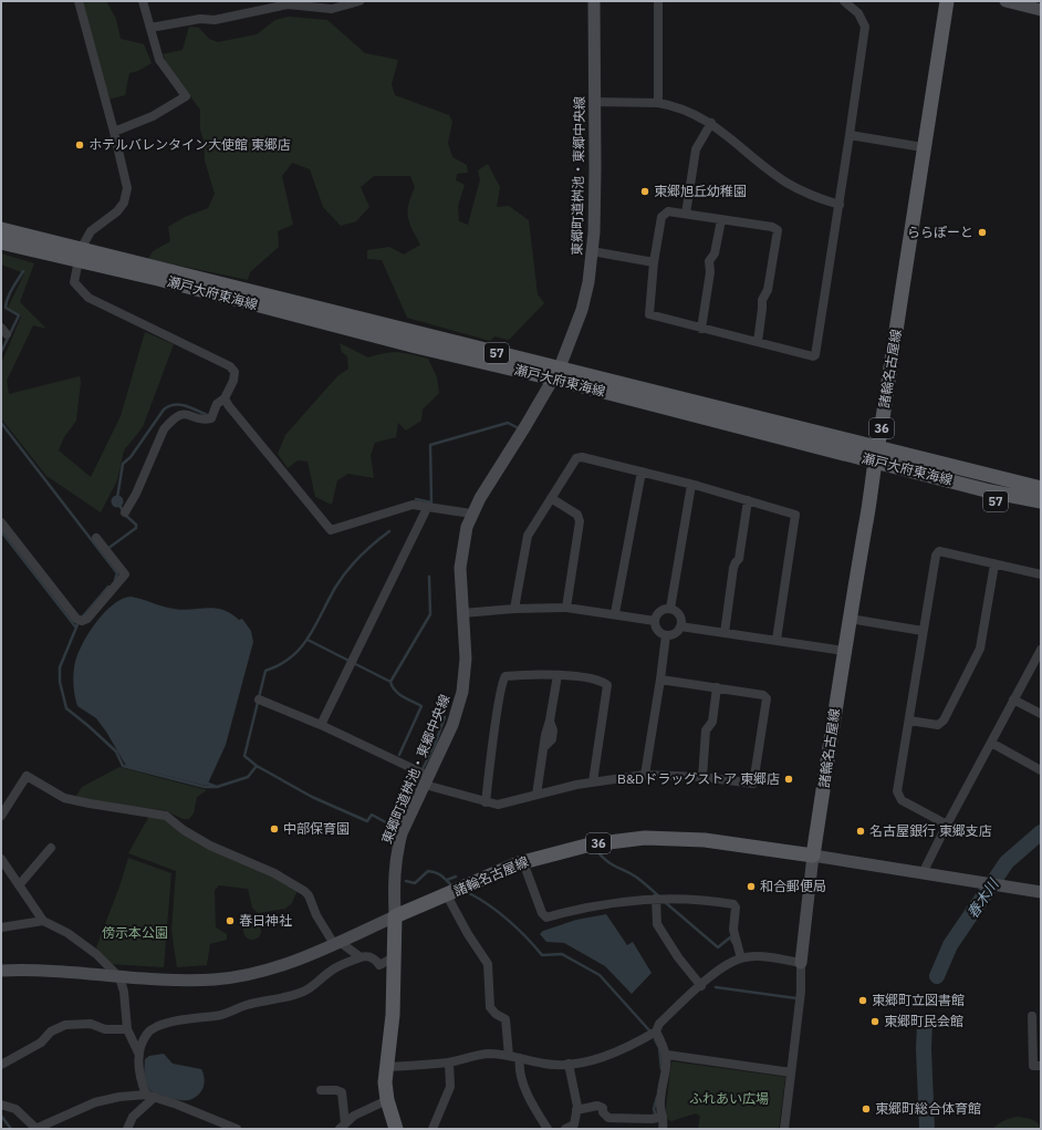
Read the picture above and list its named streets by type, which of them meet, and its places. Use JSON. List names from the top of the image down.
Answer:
{
  "streets": {
    "main road": [
      "瀬戸大府東海線",
      "57",
      "諸輪名古屋線",
      "36"
    ],
    "street": ["東郷町道桝池・東郷中央線"]
  },
  "crossings": [
    ["東郷町道桝池・東郷中央線", "瀬戸大府東海線"],
    ["東郷町道桝池・東郷中央線", "諸輪名古屋線"],
    ["瀬戸大府東海線", "57"],
    ["瀬戸大府東海線", "諸輪名古屋線"]
  ],
  "water": ["春木川"],
  "parks": ["傍示本公園", "ふれあい広場"],
  "places": [
    "ホテルバレンタイン大使館 東郷店",
    "東郷旭丘幼稚園",
    "ららぽーと",
    "B&Dドラッグストア 東郷店",
    "中部保育園",
    "名古屋銀行 東郷支店",
    "和合郵便局",
    "春日神社",
    "東郷町立図書館",
    "東郷町民会館",
    "東郷町総合体育館"
  ]
}
